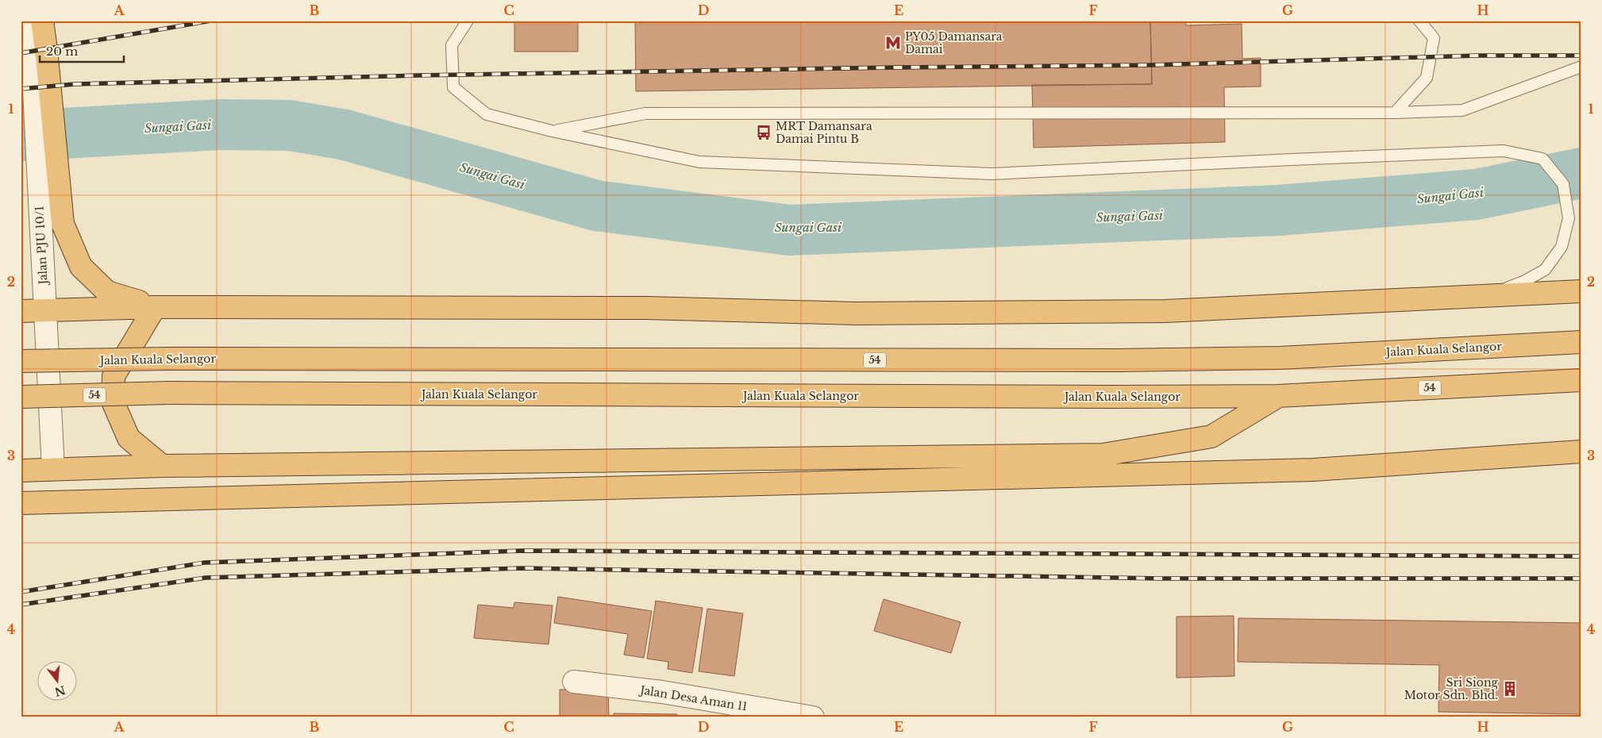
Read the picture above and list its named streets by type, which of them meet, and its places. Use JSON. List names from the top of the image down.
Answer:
{
  "streets": {
    "highway": ["Jalan Kuala Selangor", "54"],
    "street": ["Jalan PJU 10/1", "Jalan Desa Aman 11"]
  },
  "water": ["Sungai Gasi"],
  "places": {
    "metro station": ["PY05 Damansara Damai"],
    "bus stop": ["MRT Damansara Damai Pintu B"],
    "building": ["Sri Siong Motor Sdn. Bhd."]
  },
  "scale_bar": "20 m",
  "north": "bottom",
  "grid": {
    "columns": [
      "A",
      "B",
      "C",
      "D",
      "E",
      "F",
      "G",
      "H"
    ],
    "rows": [
      "1",
      "2",
      "3",
      "4"
    ]
  }
}
